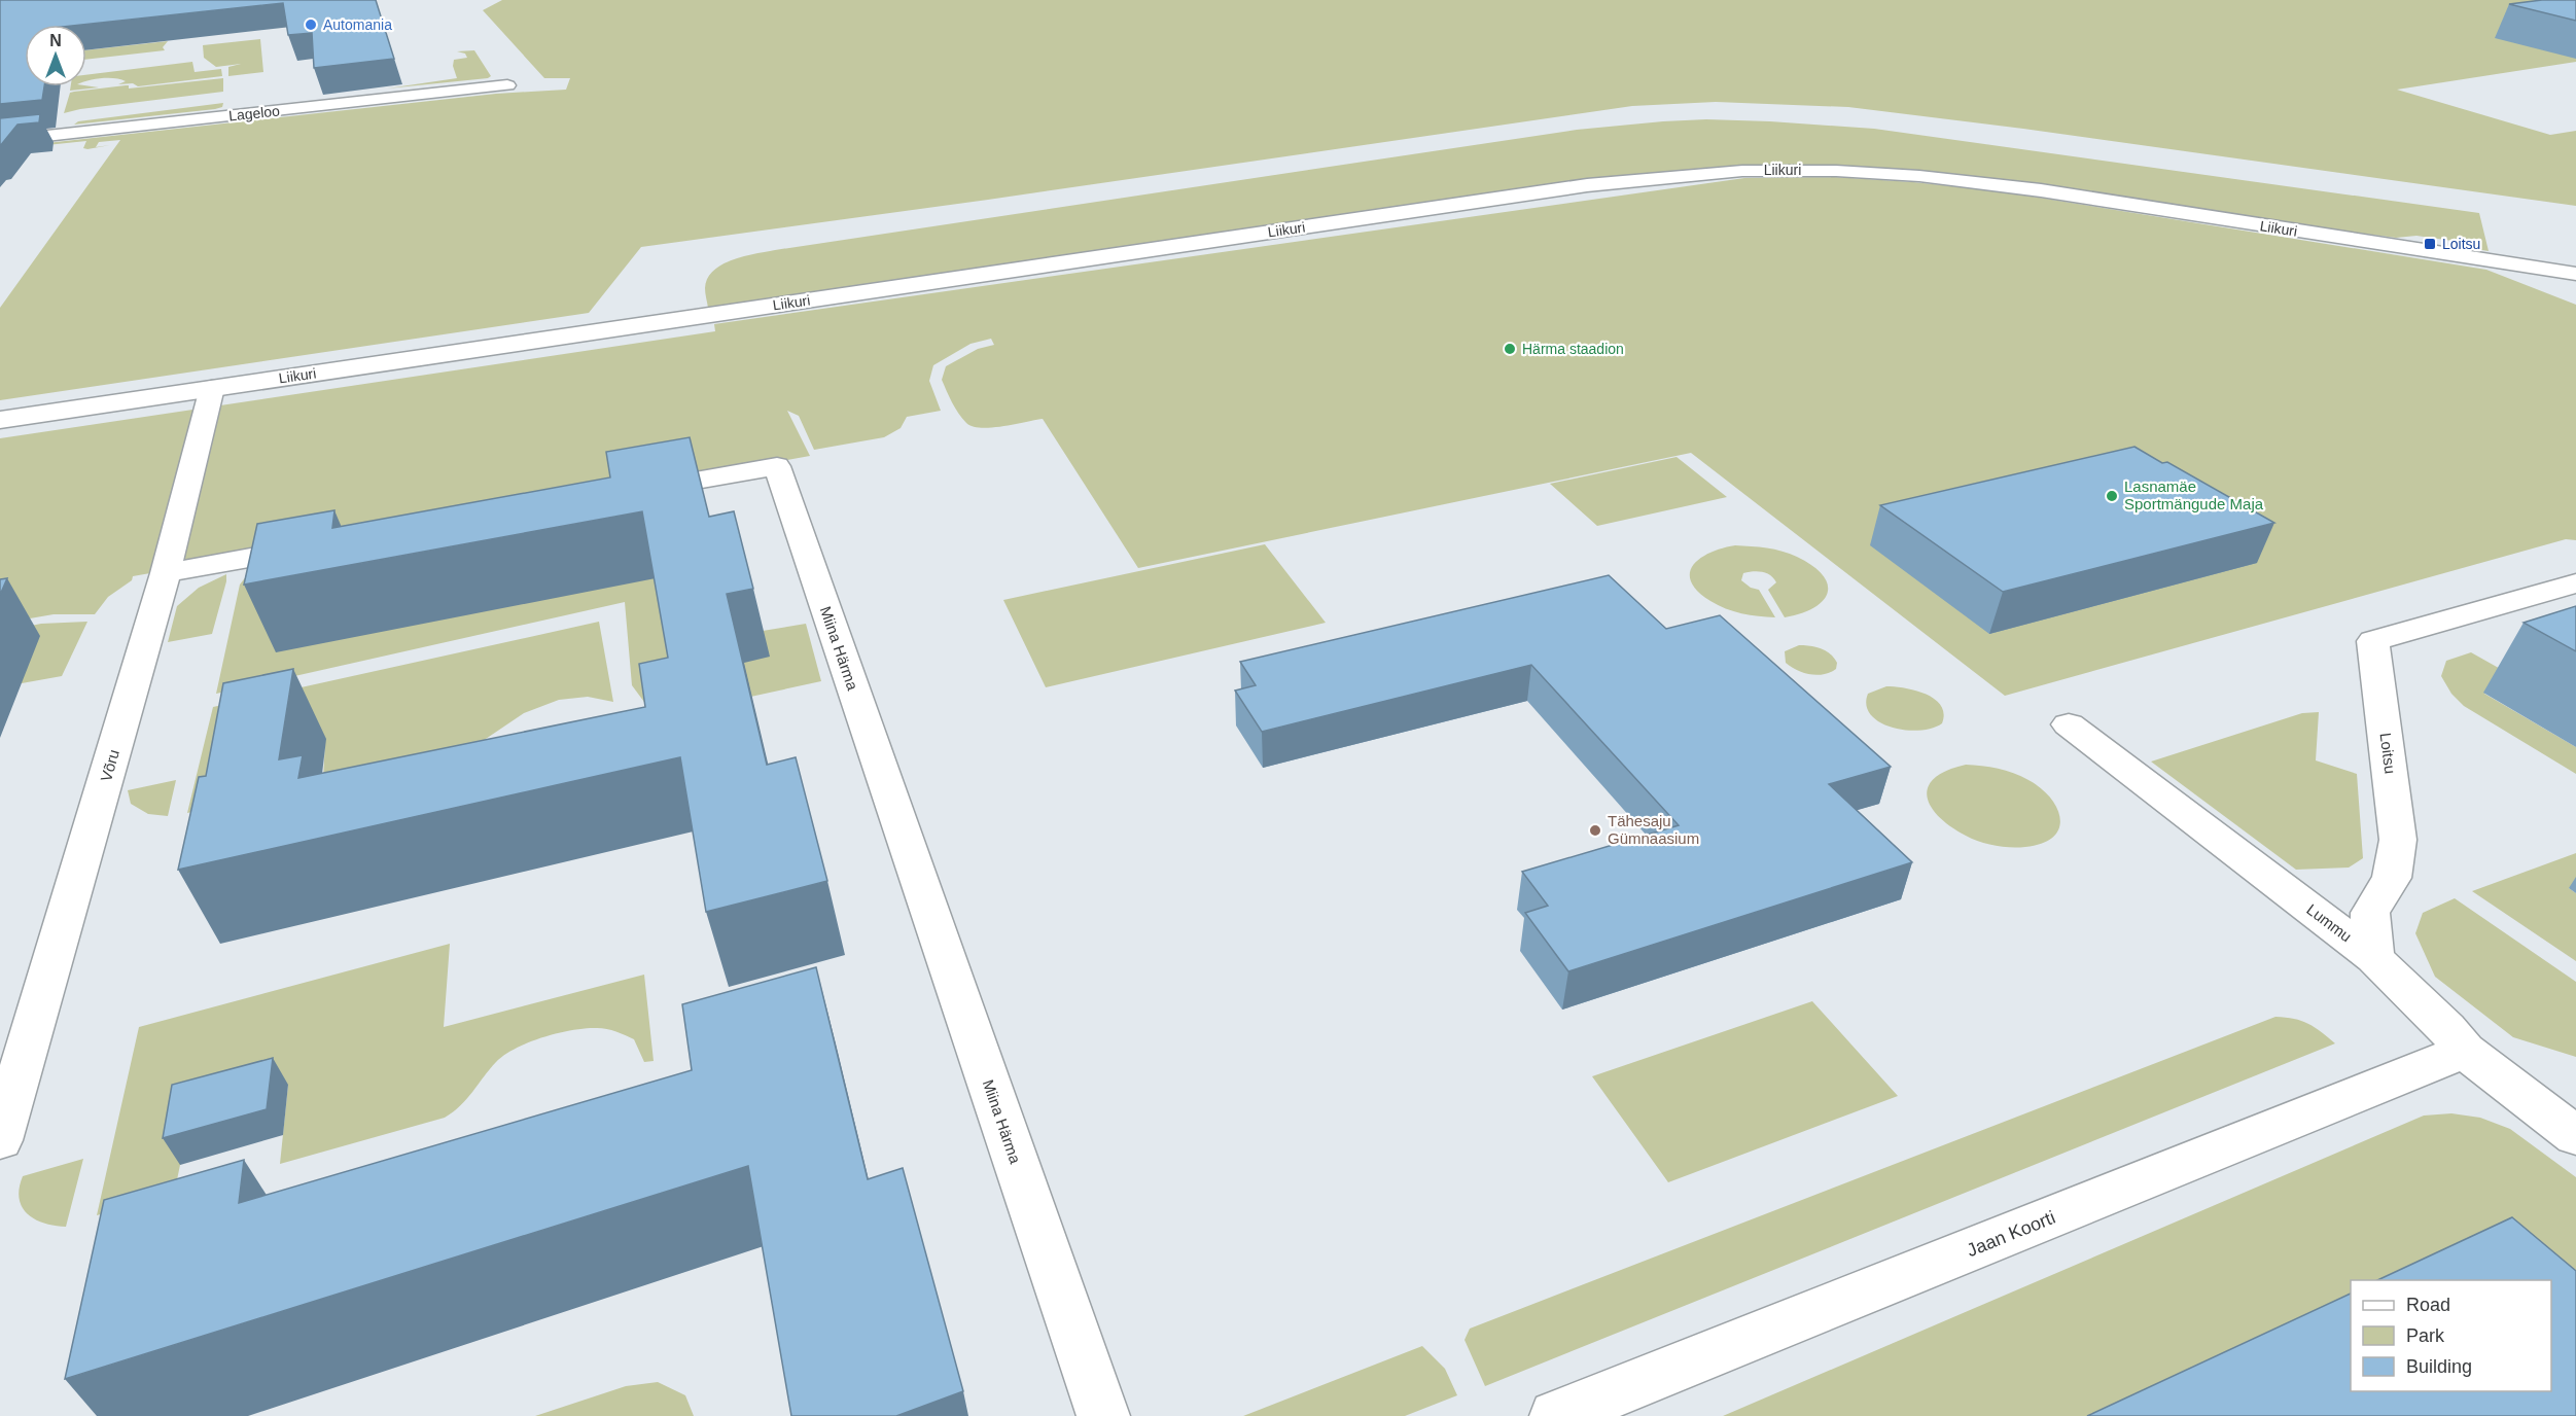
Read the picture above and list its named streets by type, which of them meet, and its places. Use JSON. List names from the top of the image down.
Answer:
{
  "streets": {
    "street": [
      "Lageloo",
      "Liikuri",
      "Miina Härma",
      "Loitsu",
      "Võru",
      "Lummu",
      "Jaan Koorti"
    ]
  },
  "crossings": [
    ["Liikuri", "Võru"],
    ["Loitsu", "Lummu"],
    ["Lummu", "Jaan Koorti"]
  ],
  "places": {
    "other": [
      "Automania",
      "Härma staadion",
      "Lasnamäe Sportmängude Maja",
      "Tähesaju Gümnaasium"
    ],
    "transit": ["Loitsu"]
  },
  "legend": ["Road", "Park", "Building"],
  "north": "top"
}
